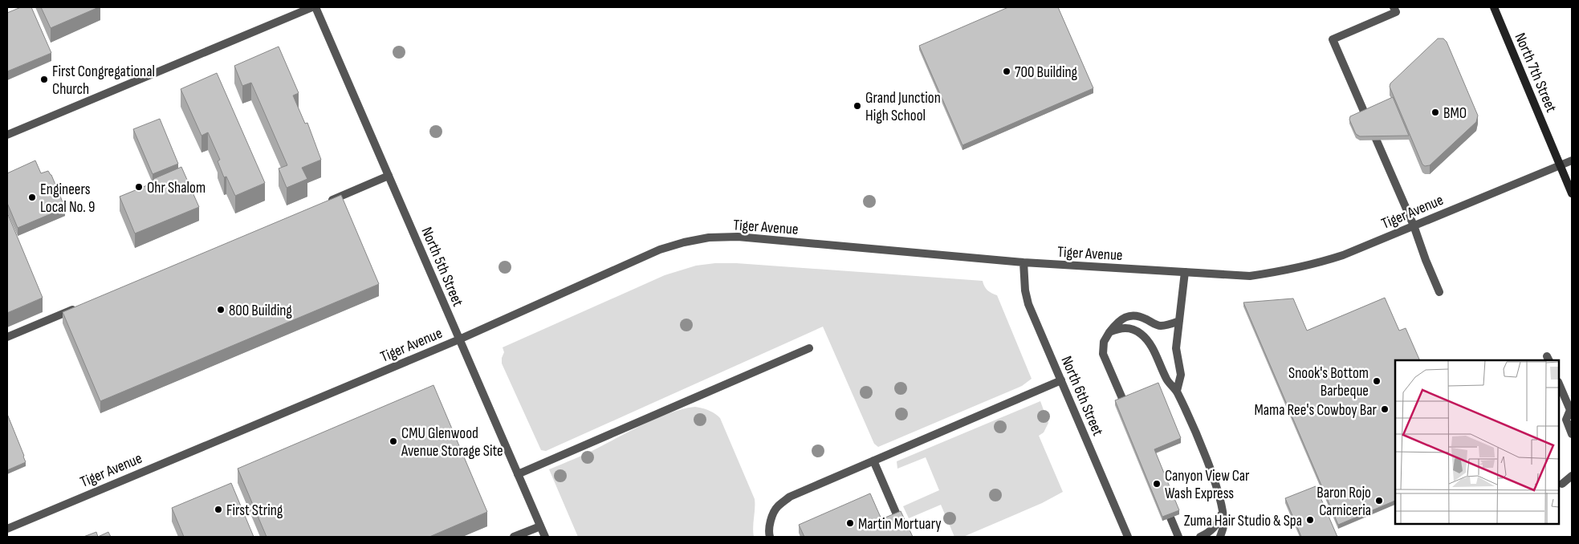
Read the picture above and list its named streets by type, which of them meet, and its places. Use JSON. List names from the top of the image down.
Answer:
{
  "streets": {
    "main road": ["North 7th Street"],
    "street": ["Tiger Avenue", "North 5th Street", "North 6th Street"]
  },
  "crossings": [
    ["North 7th Street", "Tiger Avenue"],
    ["Tiger Avenue", "North 5th Street"],
    ["Tiger Avenue", "North 6th Street"]
  ],
  "places": [
    "700 Building",
    "First Congregational Church",
    "Grand Junction High School",
    "BMO",
    "Ohr Shalom",
    "Engineers Local No. 9",
    "800 Building",
    "Snook's Bottom Barbeque",
    "Mama Ree's Cowboy Bar",
    "CMU Glenwood Avenue Storage Site",
    "Canyon View Car Wash Express",
    "Baron Rojo Carniceria",
    "First String",
    "Zuma Hair Studio & Spa",
    "Martin Mortuary"
  ]
}
